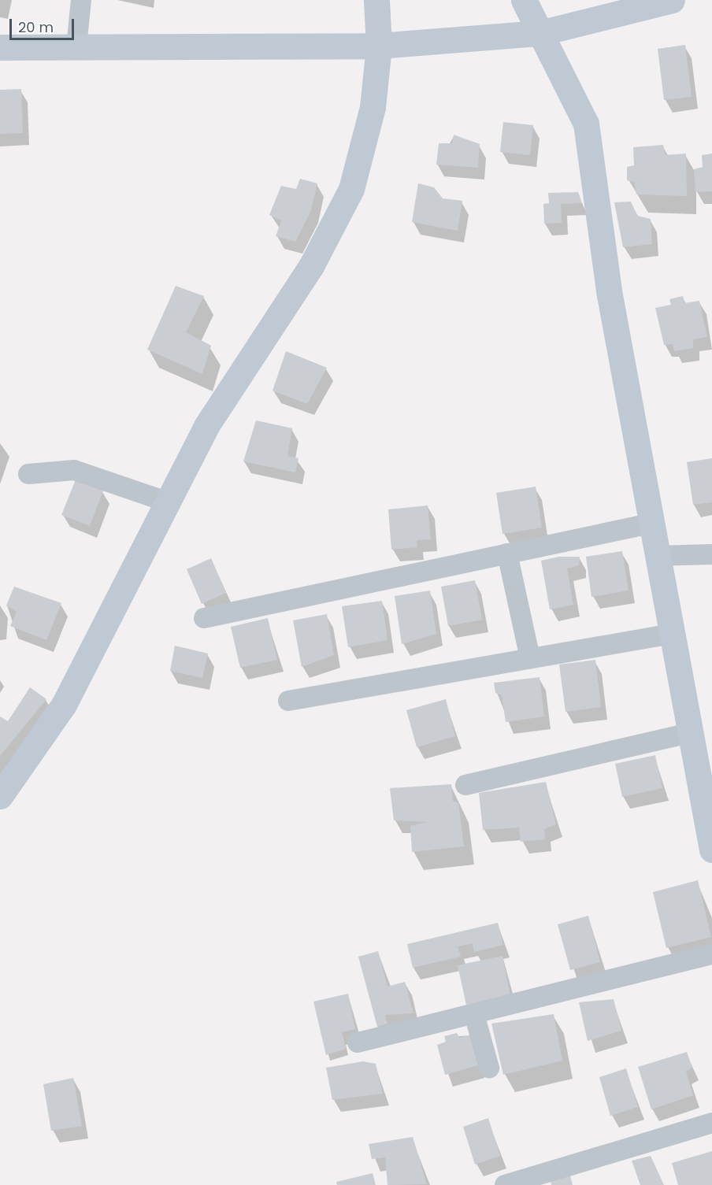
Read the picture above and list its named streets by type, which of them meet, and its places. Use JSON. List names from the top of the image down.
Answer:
{
  "scale_bar": "20 m"
}
